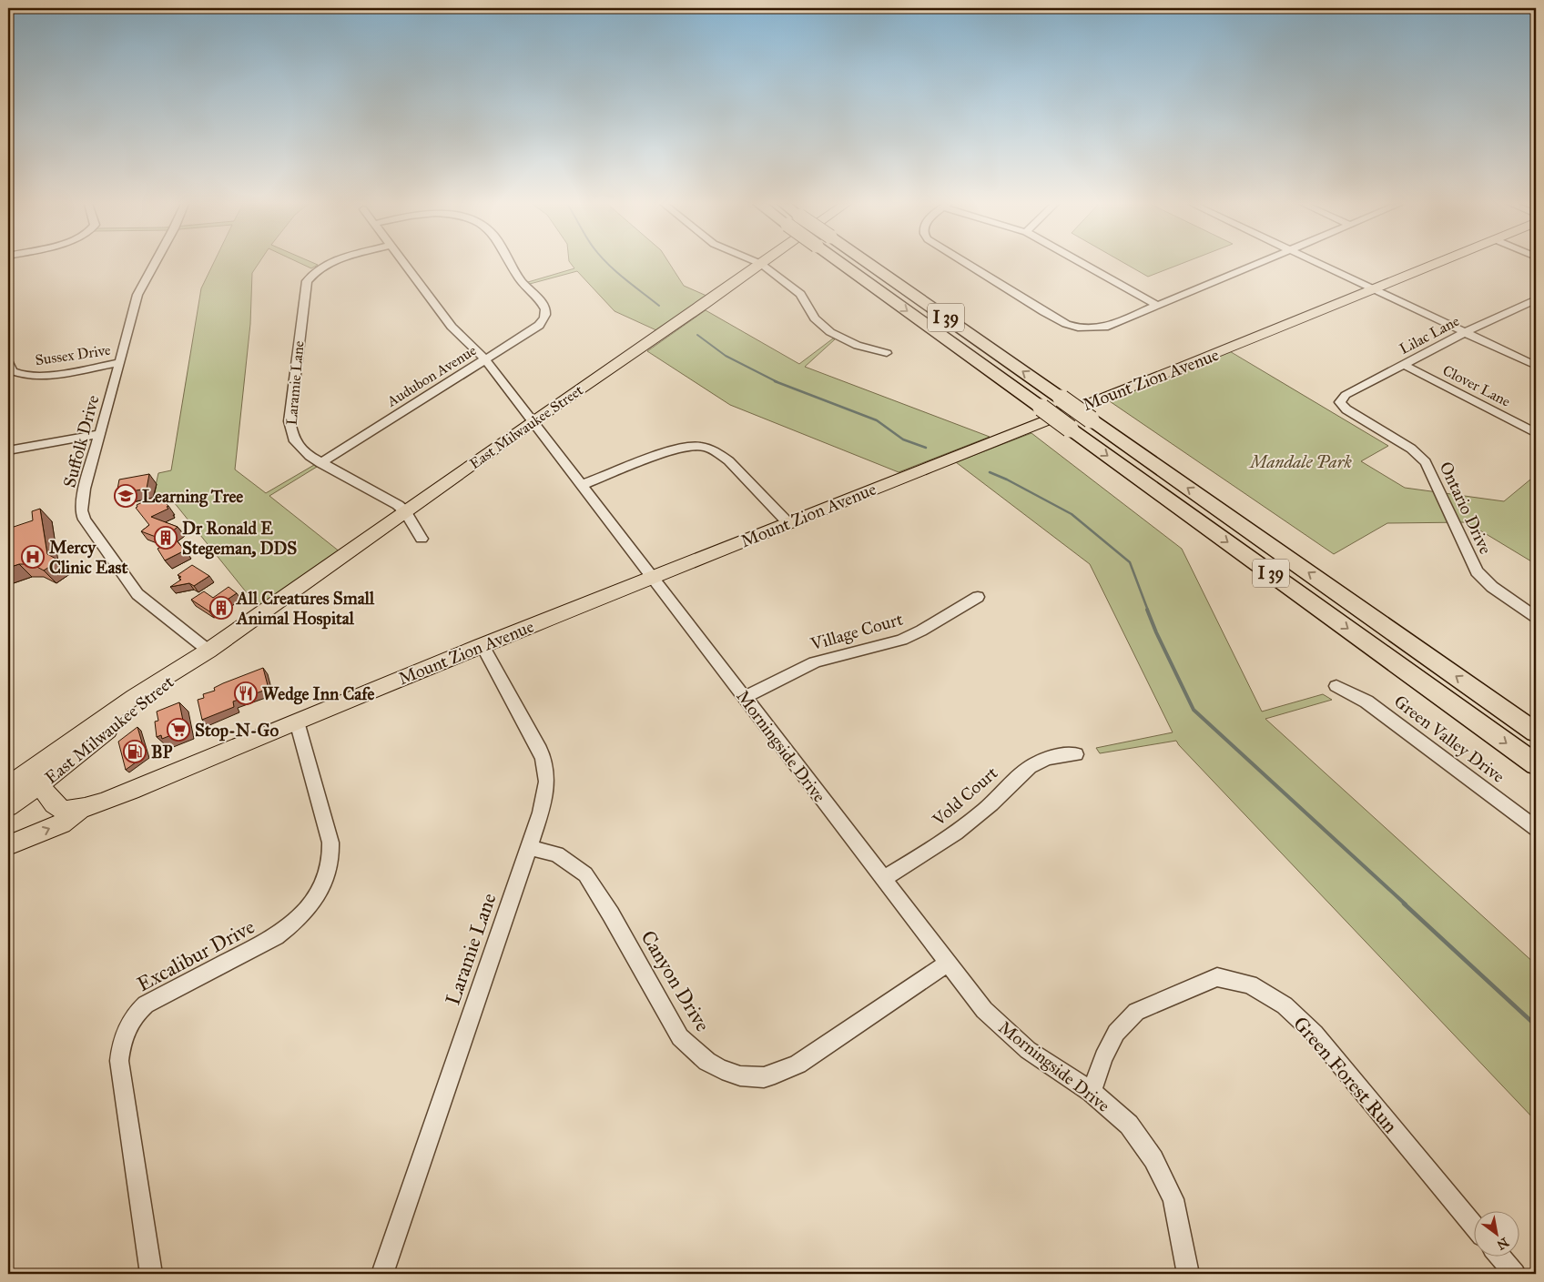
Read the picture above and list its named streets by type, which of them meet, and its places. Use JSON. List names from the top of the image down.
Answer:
{
  "streets": {
    "highway": ["I 39"],
    "main road": ["Mount Zion Avenue", "East Milwaukee Street"],
    "street": [
      "Lilac Lane",
      "Sussex Drive",
      "Audubon Avenue",
      "Laramie Lane",
      "Clover Lane",
      "Suffolk Drive",
      "Ontario Drive",
      "Village Court",
      "Green Valley Drive",
      "Morningside Drive",
      "Vold Court",
      "Excalibur Drive",
      "Canyon Drive",
      "Green Forest Run"
    ]
  },
  "crossings": [
    ["Lilac Lane", "Clover Lane"],
    ["Lilac Lane", "Ontario Drive"],
    ["Sussex Drive", "Suffolk Drive"],
    ["Audubon Avenue", "Laramie Lane"],
    ["Audubon Avenue", "Morningside Drive"],
    ["Mount Zion Avenue", "Laramie Lane"],
    ["Mount Zion Avenue", "East Milwaukee Street"],
    ["Mount Zion Avenue", "Morningside Drive"],
    ["Mount Zion Avenue", "Excalibur Drive"],
    ["Laramie Lane", "East Milwaukee Street"],
    ["Laramie Lane", "Canyon Drive"],
    ["East Milwaukee Street", "Suffolk Drive"],
    ["East Milwaukee Street", "Morningside Drive"],
    ["Village Court", "Morningside Drive"],
    ["Morningside Drive", "Vold Court"],
    ["Morningside Drive", "Canyon Drive"],
    ["Morningside Drive", "Green Forest Run"]
  ],
  "parks": ["Mandale Park"],
  "places": {
    "school or university": ["Learning Tree"],
    "building": ["Dr Ronald E Stegeman, DDS", "All Creatures Small Animal Hospital"],
    "hospital": ["Mercy Clinic East"],
    "restaurant": ["Wedge Inn Cafe"],
    "supermarket": ["Stop-N-Go"],
    "fuel station": ["BP"]
  },
  "north": "bottom right"
}
